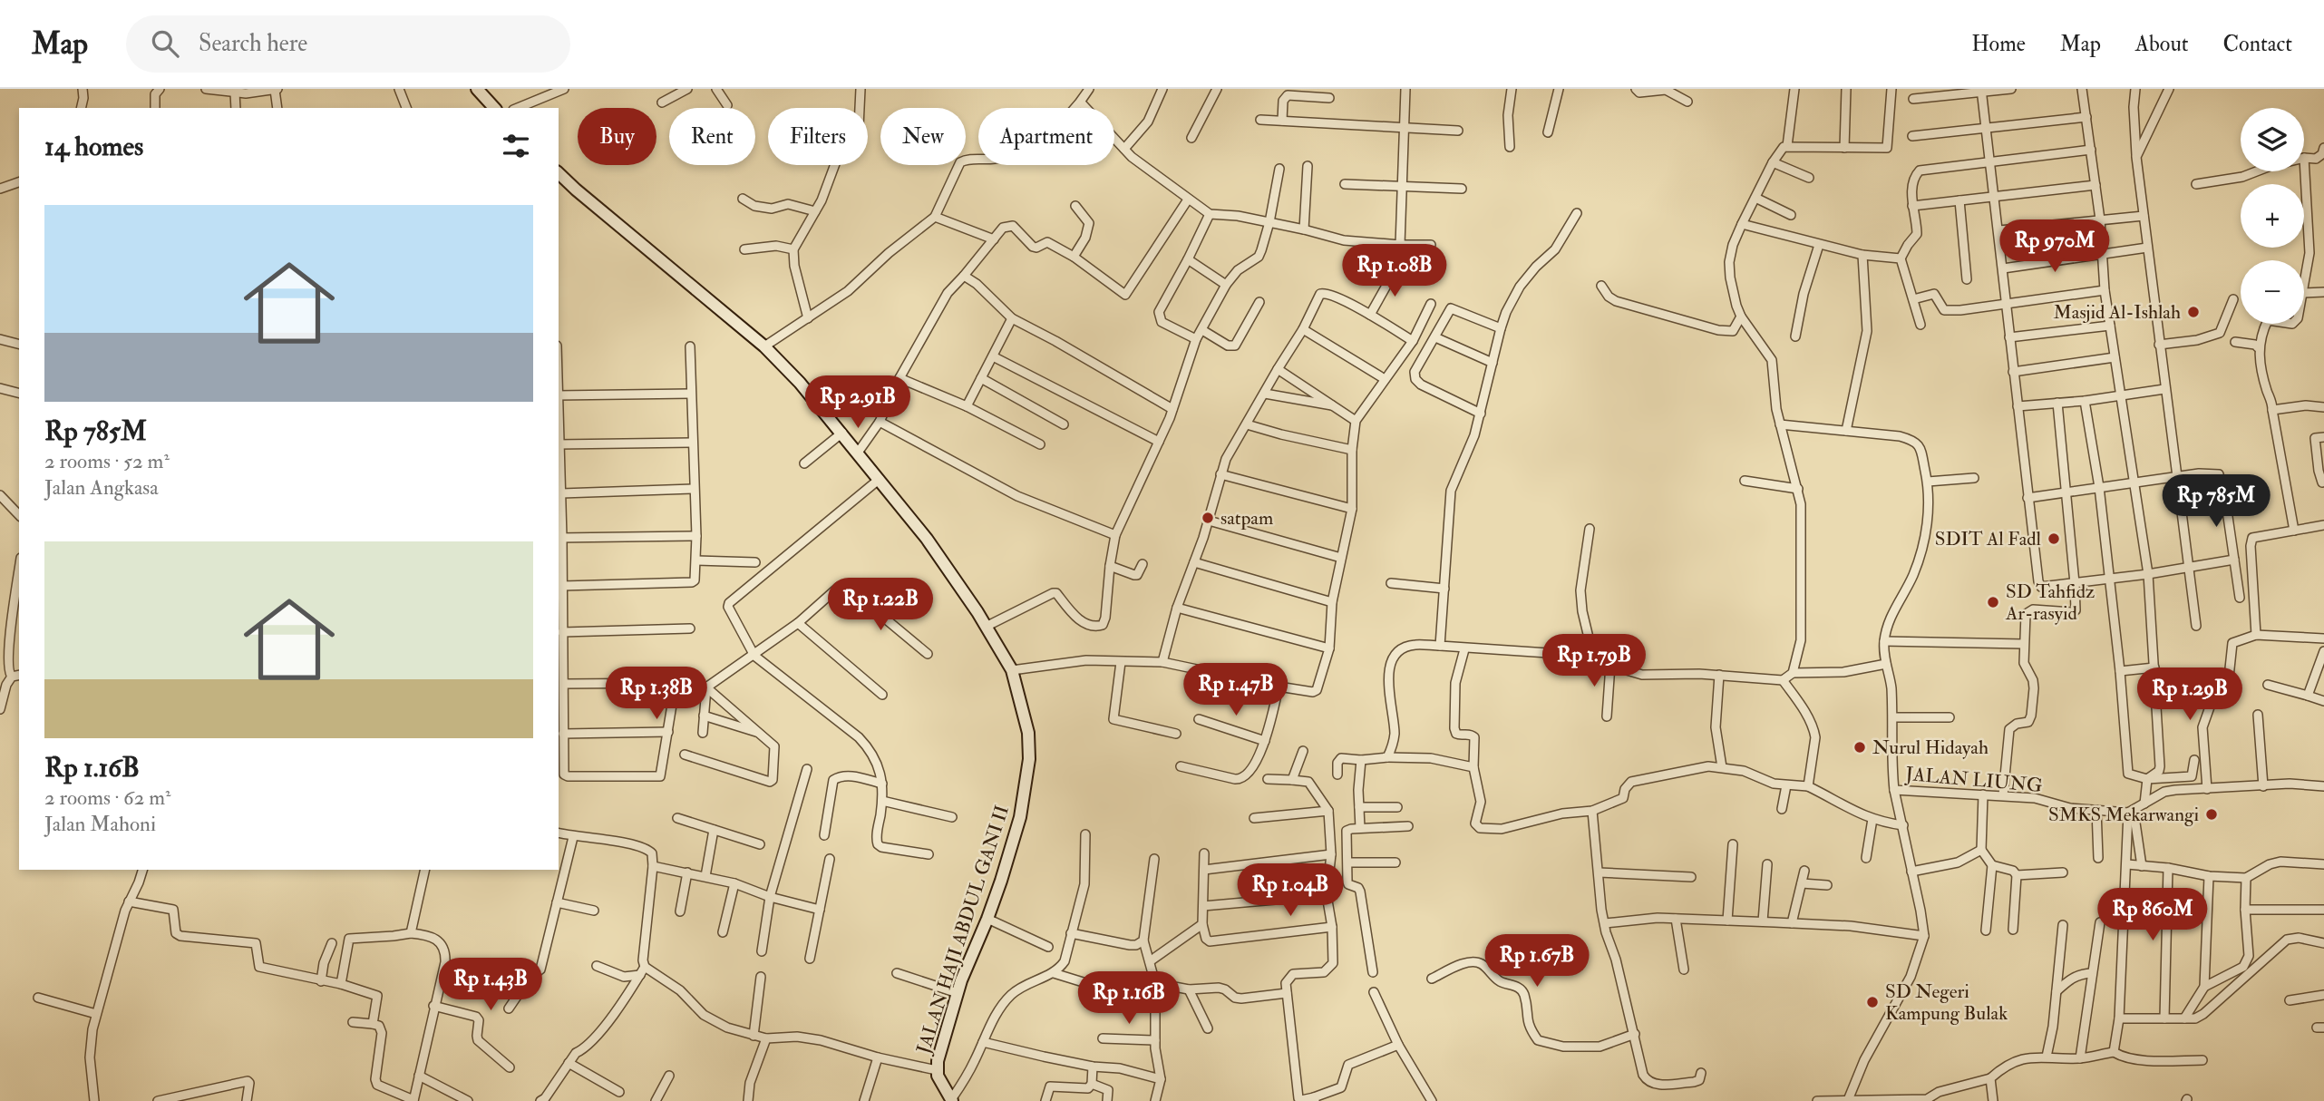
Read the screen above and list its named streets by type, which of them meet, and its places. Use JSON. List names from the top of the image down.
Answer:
{
  "streets": {
    "street": ["JALAN LIUNG", "JALAN HAJI ABDUL GANI II"]
  },
  "places": [
    "Masjid Al-Ishlah",
    "satpam",
    "SDIT Al Fadl",
    "SD Tahfidz Ar-rasyid",
    "Nurul Hidayah",
    "SMKS Mekarwangi",
    "SD Negeri Kampung Bulak"
  ],
  "page": {
    "header": "Map",
    "search": "Search here",
    "nav": [
      "Home",
      "Map",
      "About",
      "Contact"
    ],
    "map_buttons": ["+", "−"],
    "chip": [
      "Buy",
      "Rent",
      "Filters",
      "New",
      "Apartment"
    ],
    "heading": "14 homes",
    "list": [
      {
        "name": "Rp 785M",
        "note": "2 rooms · 52 m² · Jalan Angkasa"
      },
      {
        "name": "Rp 1.16B",
        "note": "2 rooms · 62 m² · Jalan Mahoni"
      }
    ],
    "price": [
      "Rp 970M",
      "Rp 1.08B",
      "Rp 2.91B",
      "Rp 785M",
      "Rp 1.22B",
      "Rp 1.79B",
      "Rp 1.47B",
      "Rp 1.38B",
      "Rp 1.29B",
      "Rp 1.04B",
      "Rp 860M",
      "Rp 1.67B",
      "Rp 1.43B",
      "Rp 1.16B"
    ]
  }
}
